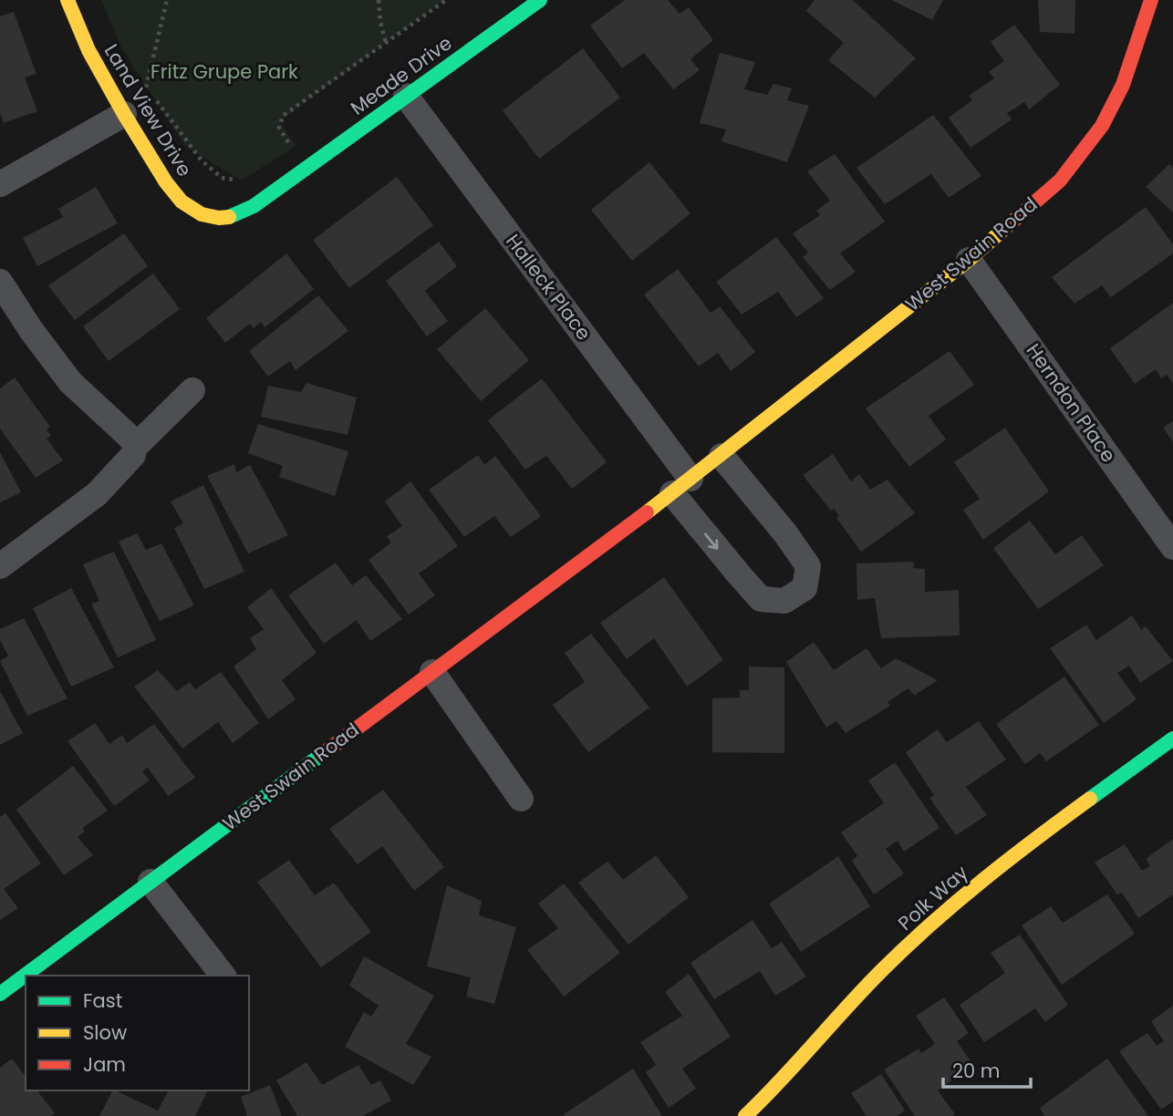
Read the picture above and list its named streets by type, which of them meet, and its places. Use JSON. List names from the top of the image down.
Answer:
{
  "streets": {
    "street": [
      "Meade Drive",
      "Land View Drive",
      "West Swain Road",
      "Halleck Place",
      "Herndon Place",
      "Polk Way"
    ]
  },
  "crossings": [
    ["Meade Drive", "Land View Drive"],
    ["Meade Drive", "Halleck Place"],
    ["West Swain Road", "Halleck Place"],
    ["West Swain Road", "Herndon Place"]
  ],
  "parks": ["Fritz Grupe Park"],
  "legend": ["Fast", "Slow", "Jam"],
  "scale_bar": "20 m"
}
